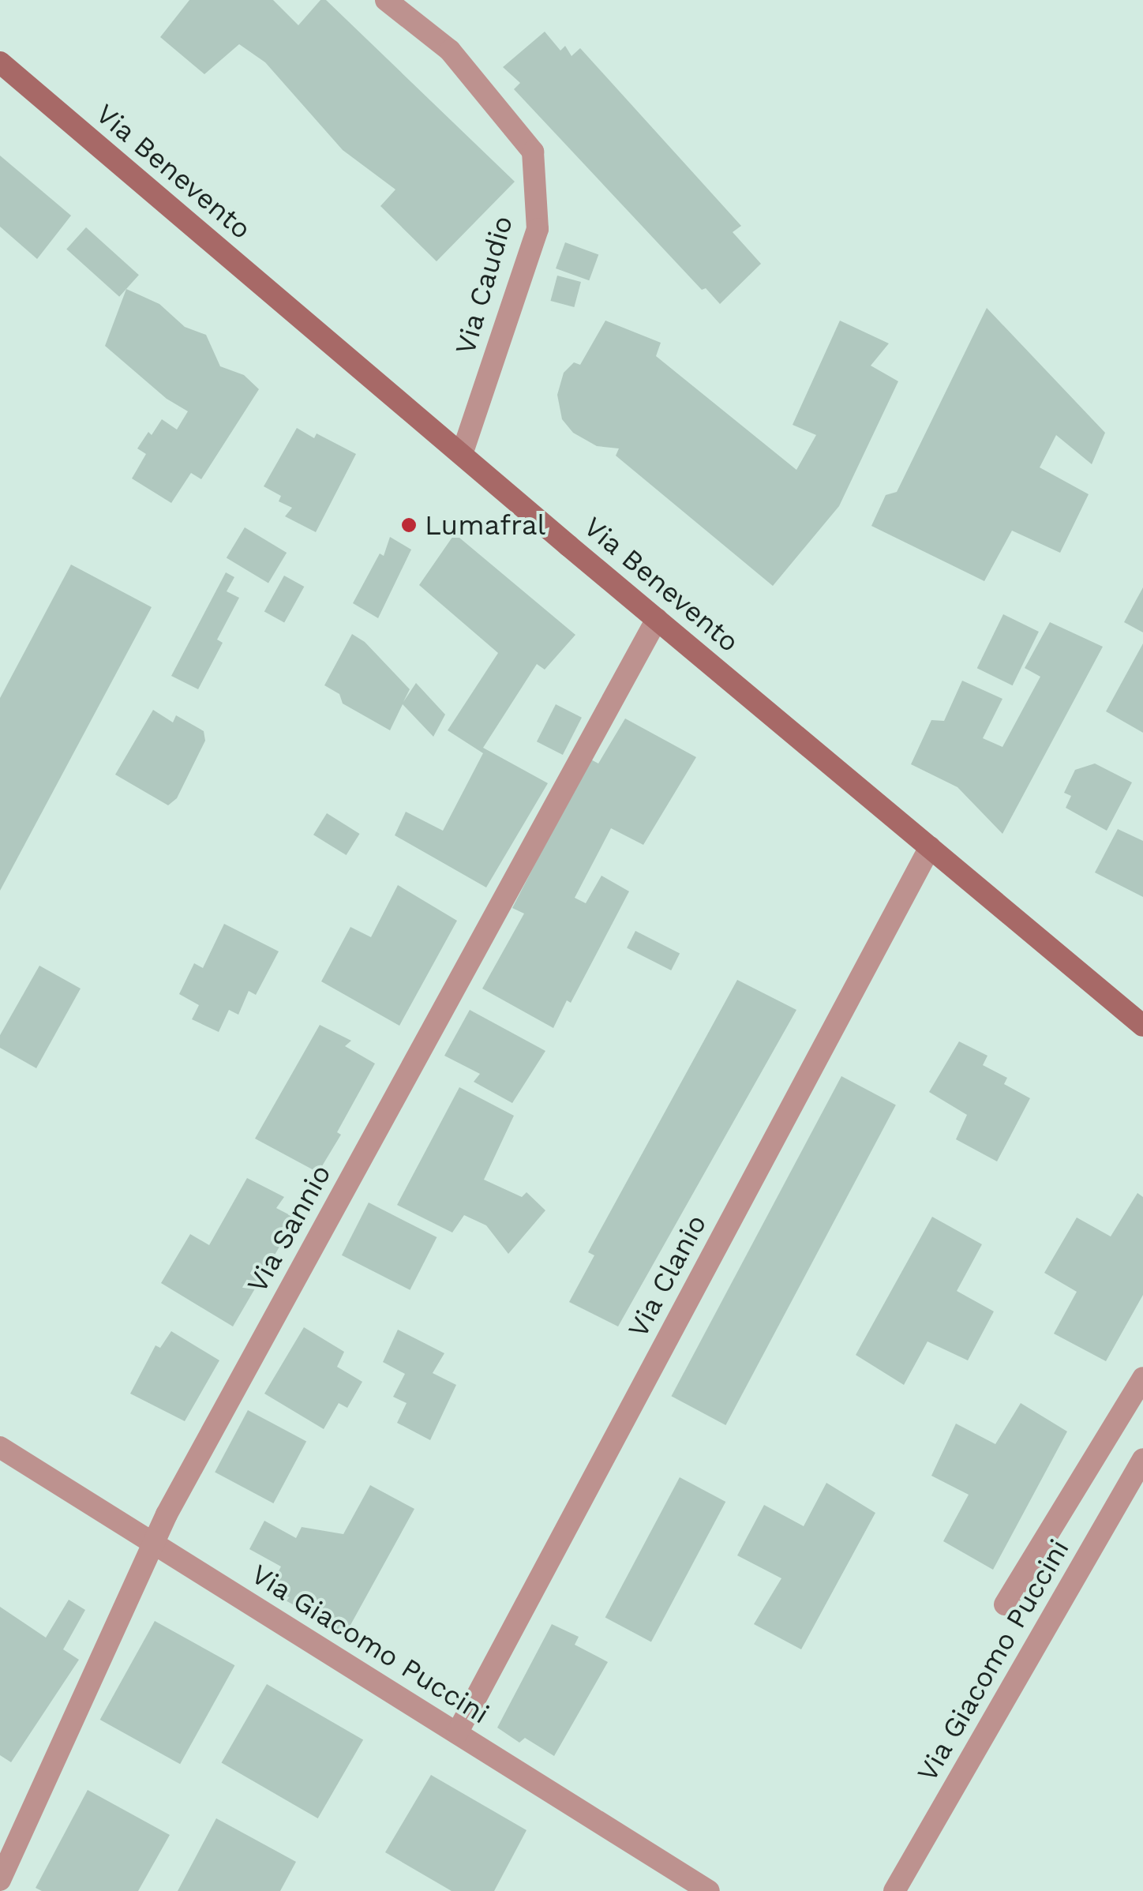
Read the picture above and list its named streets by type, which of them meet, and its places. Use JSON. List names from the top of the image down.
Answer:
{
  "streets": {
    "main road": ["Via Benevento"],
    "street": [
      "Via Caudio",
      "Via Sannio",
      "Via Clanio",
      "Via Giacomo Puccini"
    ]
  },
  "crossings": [
    ["Via Benevento", "Via Caudio"],
    ["Via Benevento", "Via Sannio"],
    ["Via Benevento", "Via Clanio"],
    ["Via Sannio", "Via Giacomo Puccini"],
    ["Via Clanio", "Via Giacomo Puccini"]
  ],
  "places": ["Lumafral"]
}
